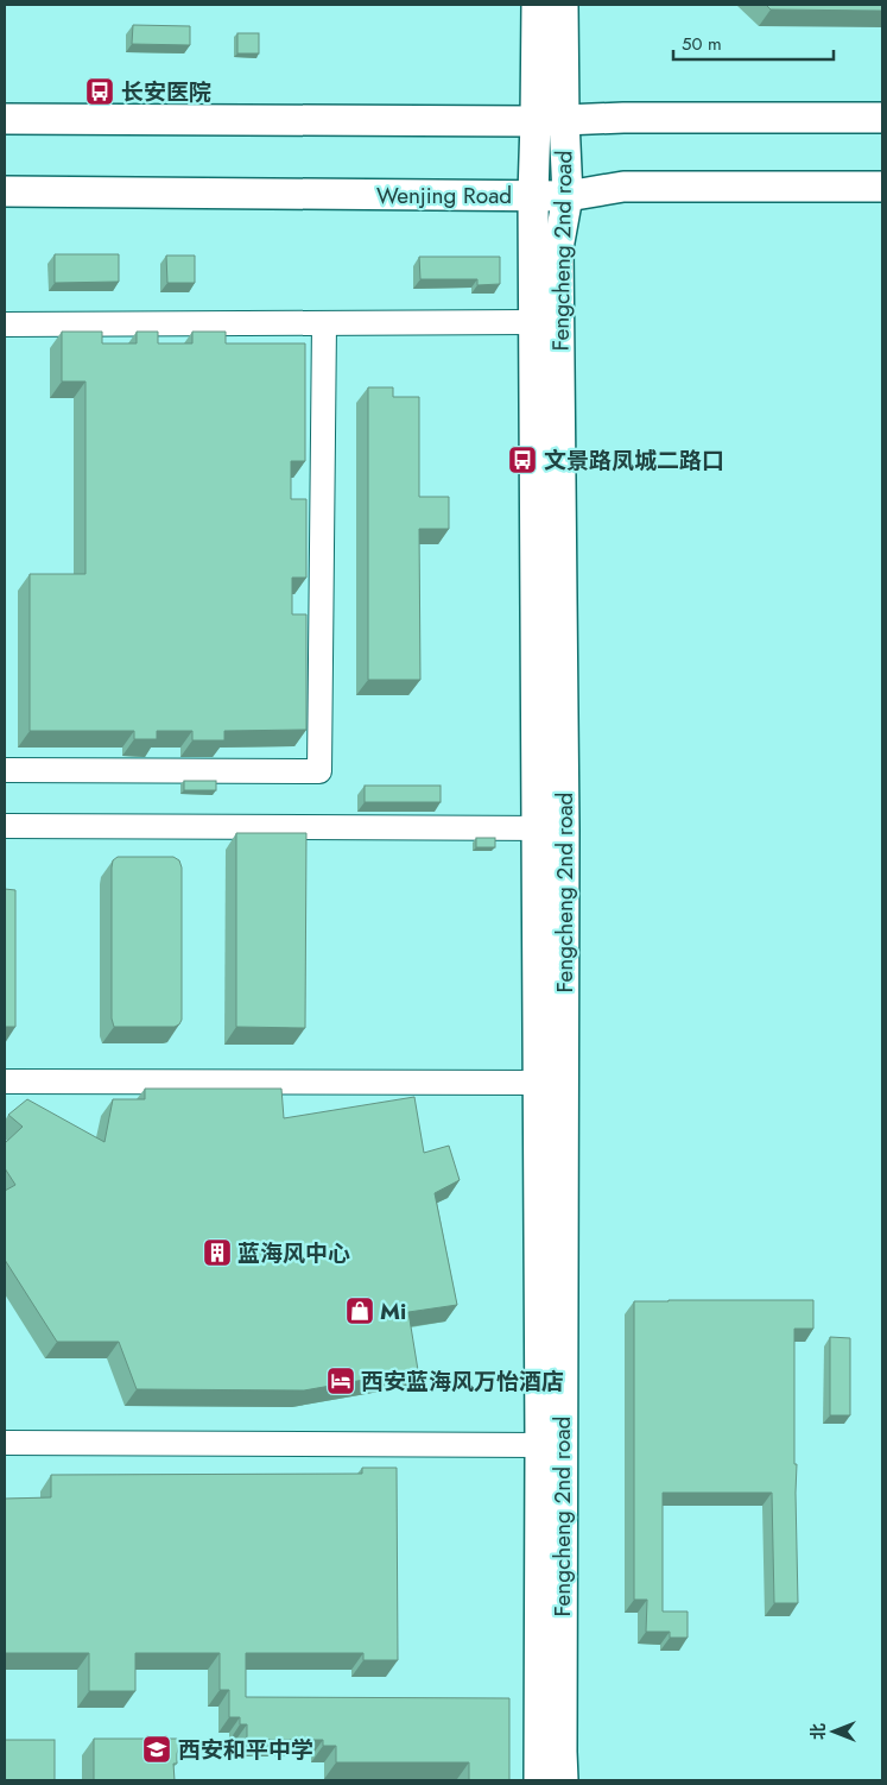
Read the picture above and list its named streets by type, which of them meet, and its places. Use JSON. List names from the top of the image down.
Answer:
{
  "streets": {
    "main road": ["Wenjing Road", "Fengcheng 2nd road"]
  },
  "crossings": [
    ["Wenjing Road", "Fengcheng 2nd road"]
  ],
  "places": {
    "bus stop": ["长安医院", "文景路凤城二路口"],
    "building": ["蓝海风中心"],
    "shop": ["Mi"],
    "hotel": ["西安蓝海风万怡酒店"],
    "school or university": ["西安和平中学"]
  },
  "scale_bar": "50 m",
  "north": "left"
}
